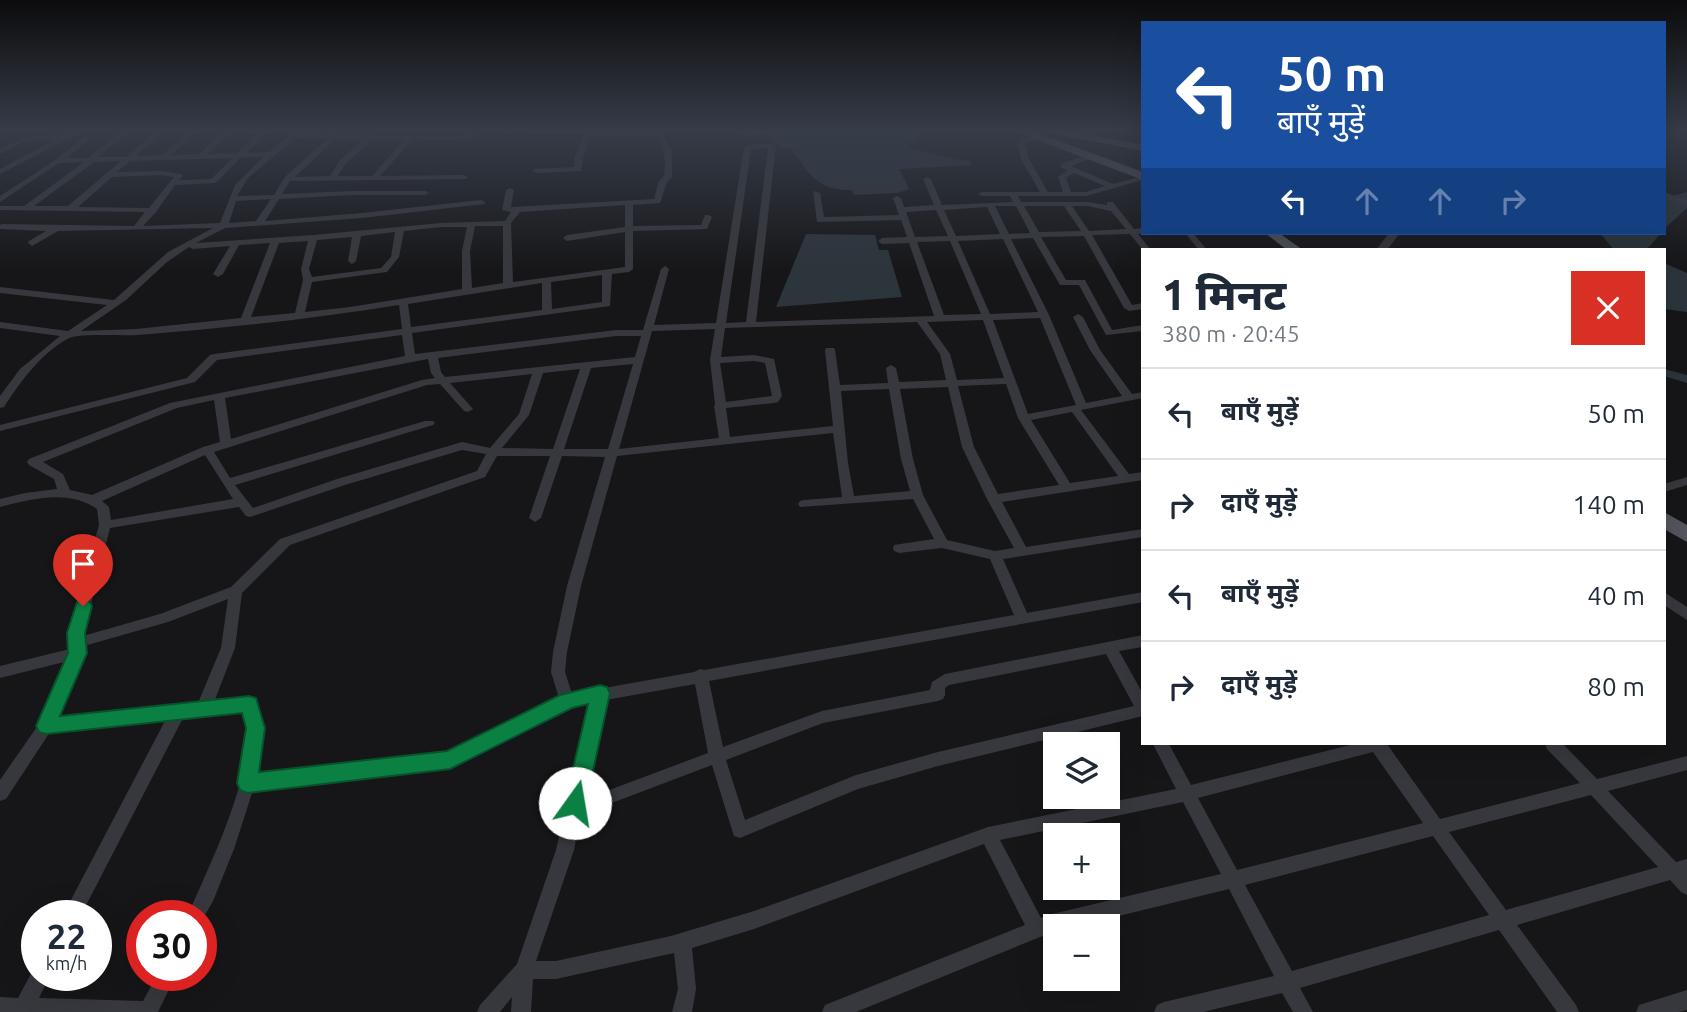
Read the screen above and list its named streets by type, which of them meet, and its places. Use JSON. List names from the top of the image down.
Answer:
{
  "page": {
    "turn": ["50 m", "बाएँ मुड़ें"],
    "heading": ["1 मिनट", "380 m · 20:45"],
    "list": [
      {
        "name": "बाएँ मुड़ें",
        "value": "50 m"
      },
      {
        "name": "दाएँ मुड़ें",
        "value": "140 m"
      },
      {
        "name": "बाएँ मुड़ें",
        "value": "40 m"
      },
      {
        "name": "दाएँ मुड़ें",
        "value": "80 m"
      }
    ],
    "map_buttons": ["+", "−"],
    "speed": "22 km/h",
    "limit": "30"
  }
}
